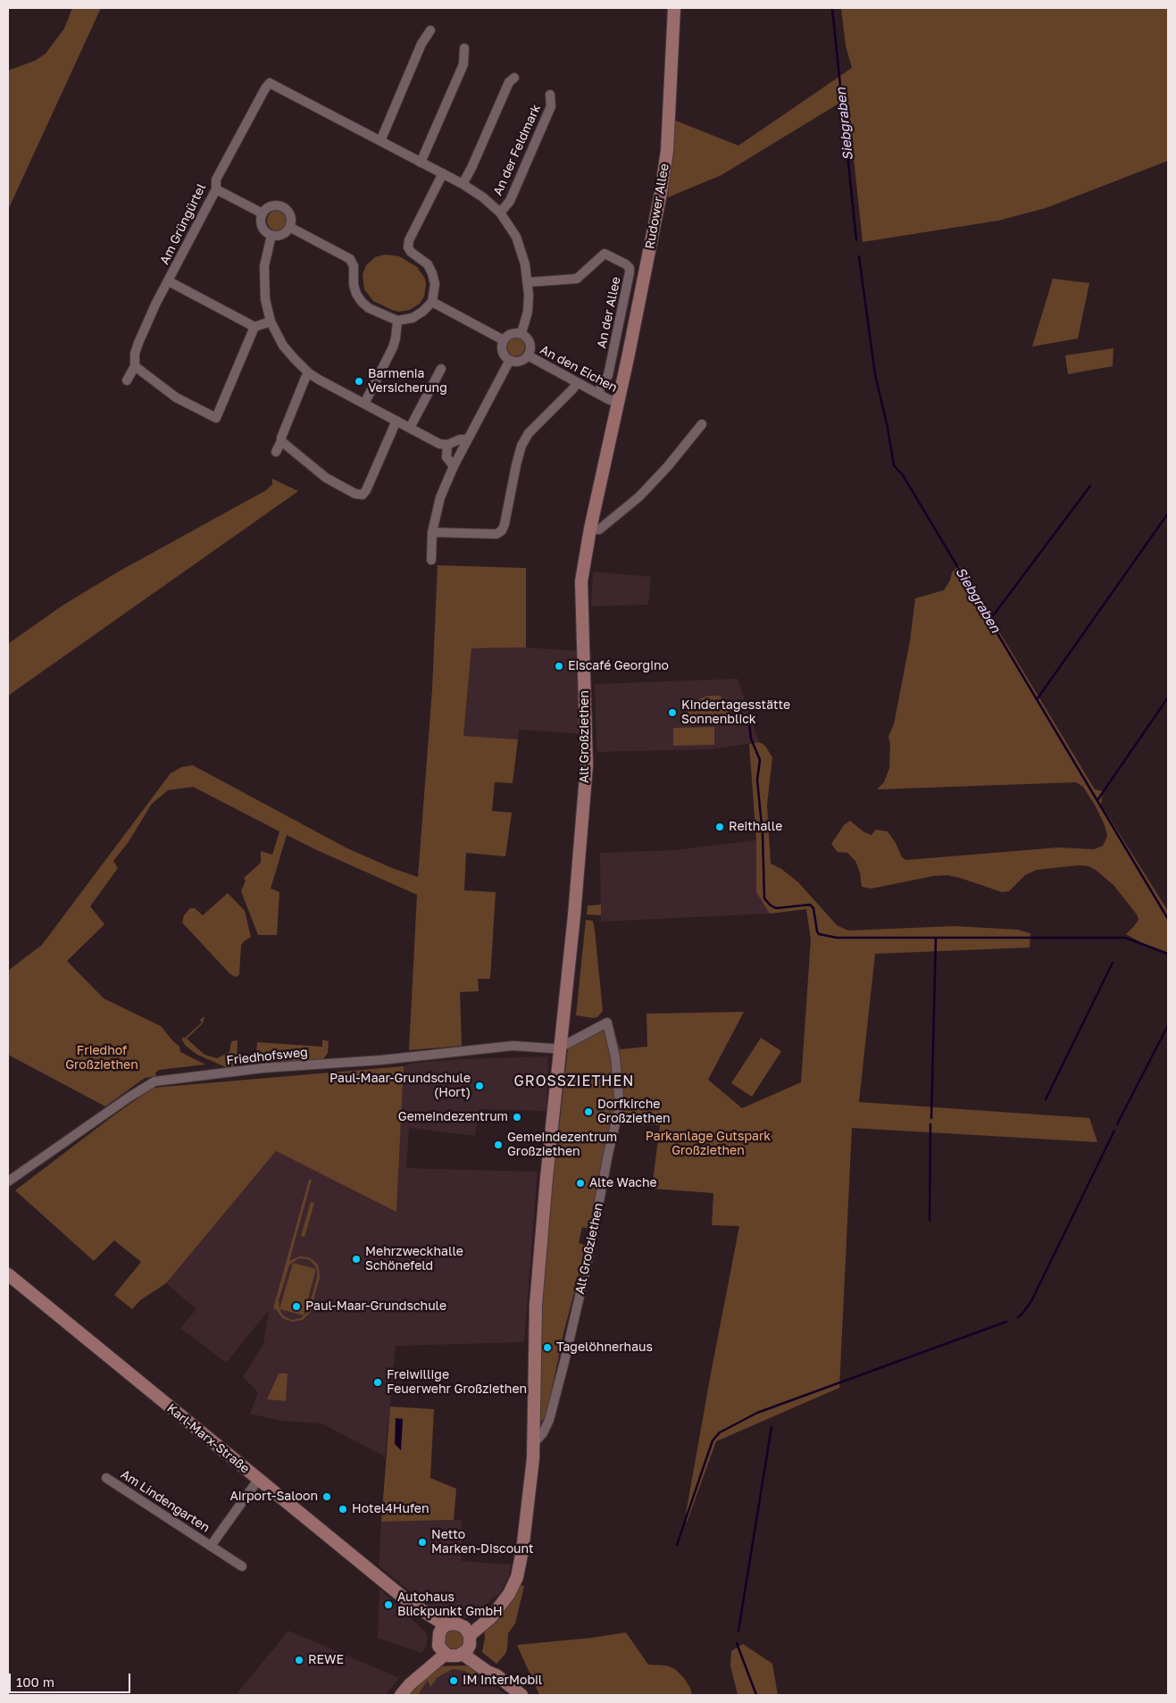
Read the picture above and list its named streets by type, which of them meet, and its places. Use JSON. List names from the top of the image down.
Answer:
{
  "streets": {
    "street": [
      "An der Feldmark",
      "Rudower Allee",
      "Am Grüngürtel",
      "An der Allee",
      "An den Eichen",
      "Alt Großziethen",
      "Friedhofsweg",
      "Karl-Marx-Straße",
      "Am Lindengarten"
    ]
  },
  "crossings": [
    ["An der Feldmark", "Am Grüngürtel"],
    ["An der Feldmark", "An der Allee"],
    ["An der Feldmark", "An den Eichen"],
    ["Rudower Allee", "An den Eichen"],
    ["Rudower Allee", "Alt Großziethen"],
    ["An der Allee", "An den Eichen"],
    ["An den Eichen", "Alt Großziethen"],
    ["Alt Großziethen", "Friedhofsweg"],
    ["Karl-Marx-Straße", "Am Lindengarten"]
  ],
  "districts": ["GROSSZIETHEN"],
  "water": ["Siebgraben"],
  "parks": ["Friedhof Großziethen", "Parkanlage Gutspark Großziethen"],
  "places": [
    "Barmenia Versicherung",
    "Eiscafé Georgino",
    "Kindertagesstätte Sonnenblick",
    "Reithalle",
    "Paul-Maar-Grundschule (Hort)",
    "Dorfkirche Großziethen",
    "Gemeindezentrum",
    "Gemeindezentrum Großziethen",
    "Alte Wache",
    "Mehrzweckhalle Schönefeld",
    "Paul-Maar-Grundschule",
    "Tagelöhnerhaus",
    "Freiwillige Feuerwehr Großziethen",
    "Airport-Saloon",
    "Hotel4Hufen",
    "Netto Marken-Discount",
    "Autohaus Blickpunkt GmbH",
    "REWE",
    "IM InterMobil"
  ],
  "scale_bar": "100 m"
}
